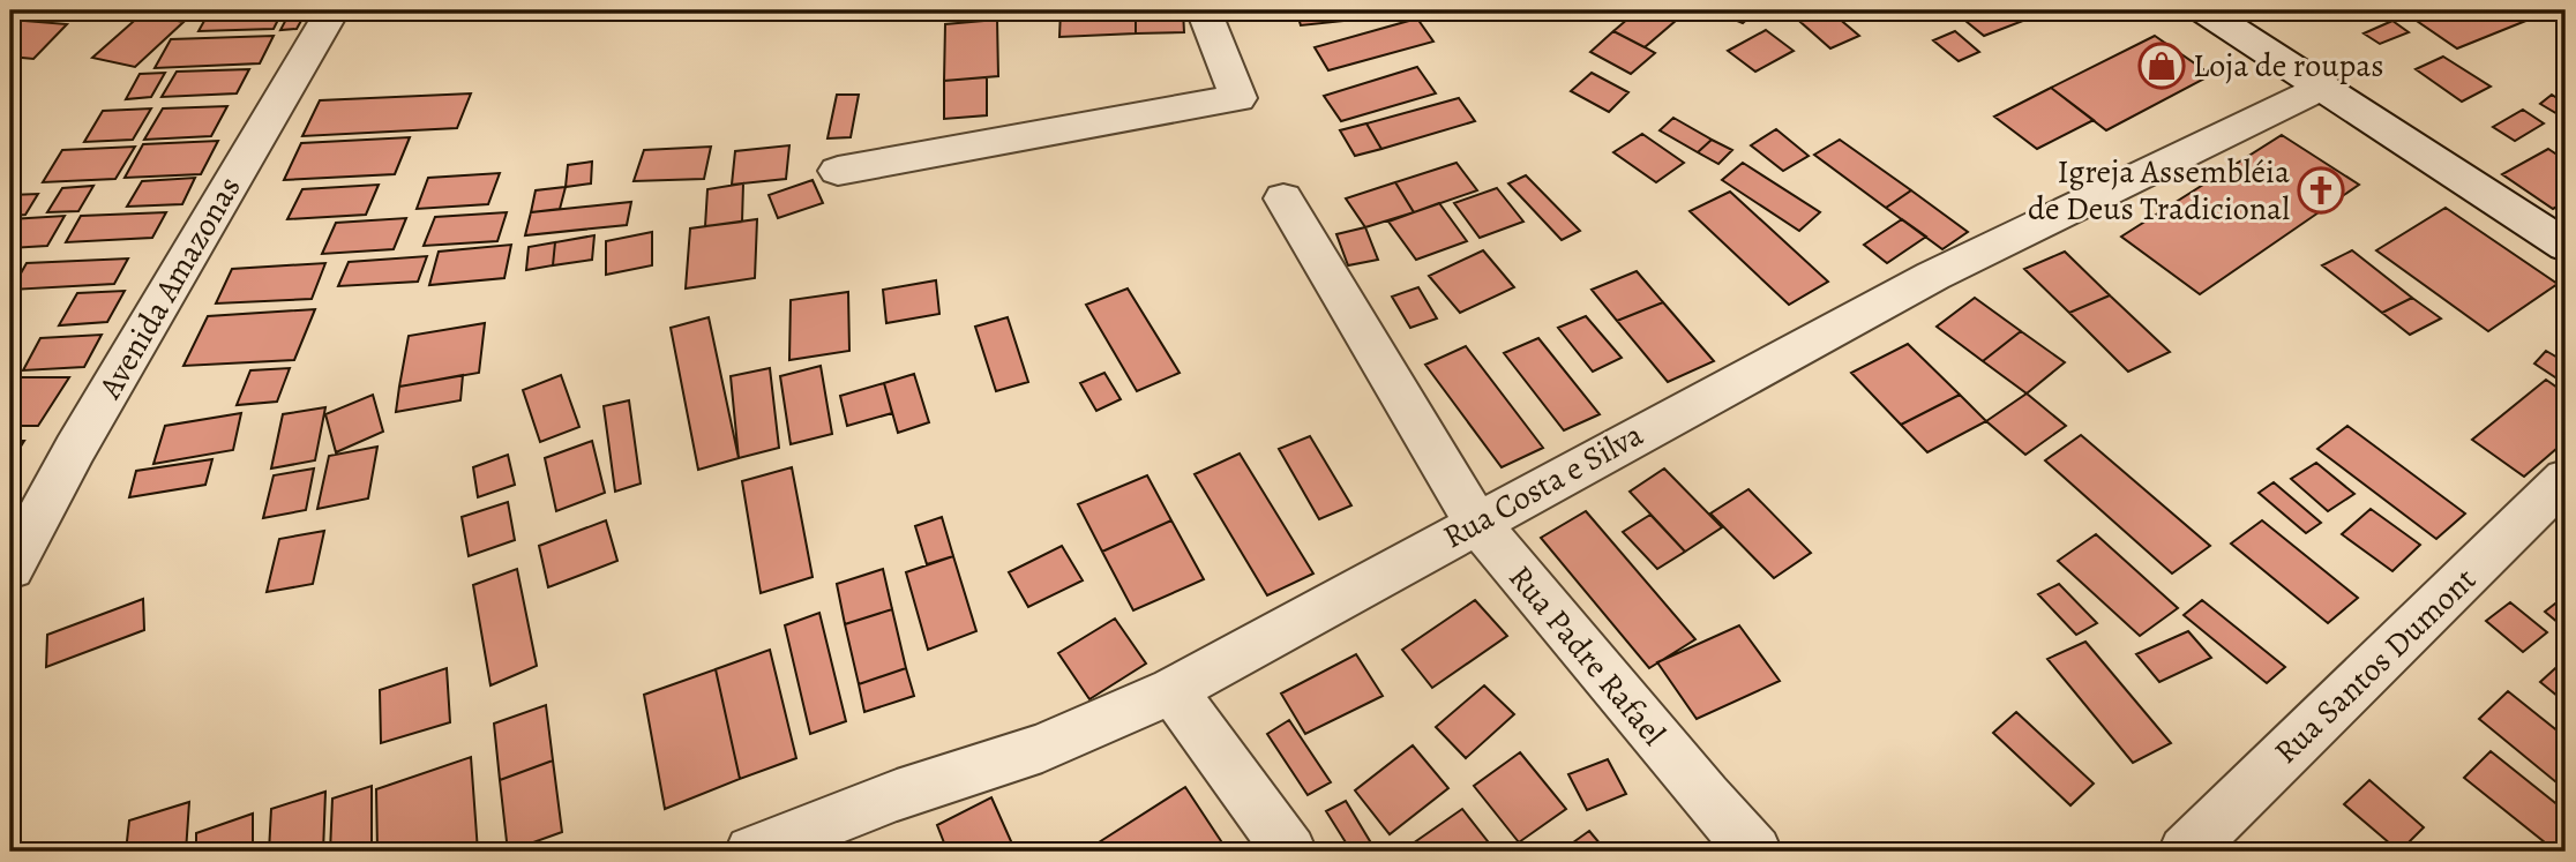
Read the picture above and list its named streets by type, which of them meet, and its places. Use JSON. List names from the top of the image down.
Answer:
{
  "streets": {
    "street": [
      "Avenida Amazonas",
      "Rua Costa e Silva",
      "Rua Padre Rafael",
      "Rua Santos Dumont"
    ]
  },
  "crossings": [
    ["Rua Costa e Silva", "Rua Padre Rafael"]
  ],
  "places": {
    "shop": ["Loja de roupas"],
    "church": ["Igreja Assembléia de Deus Tradicional"]
  }
}
